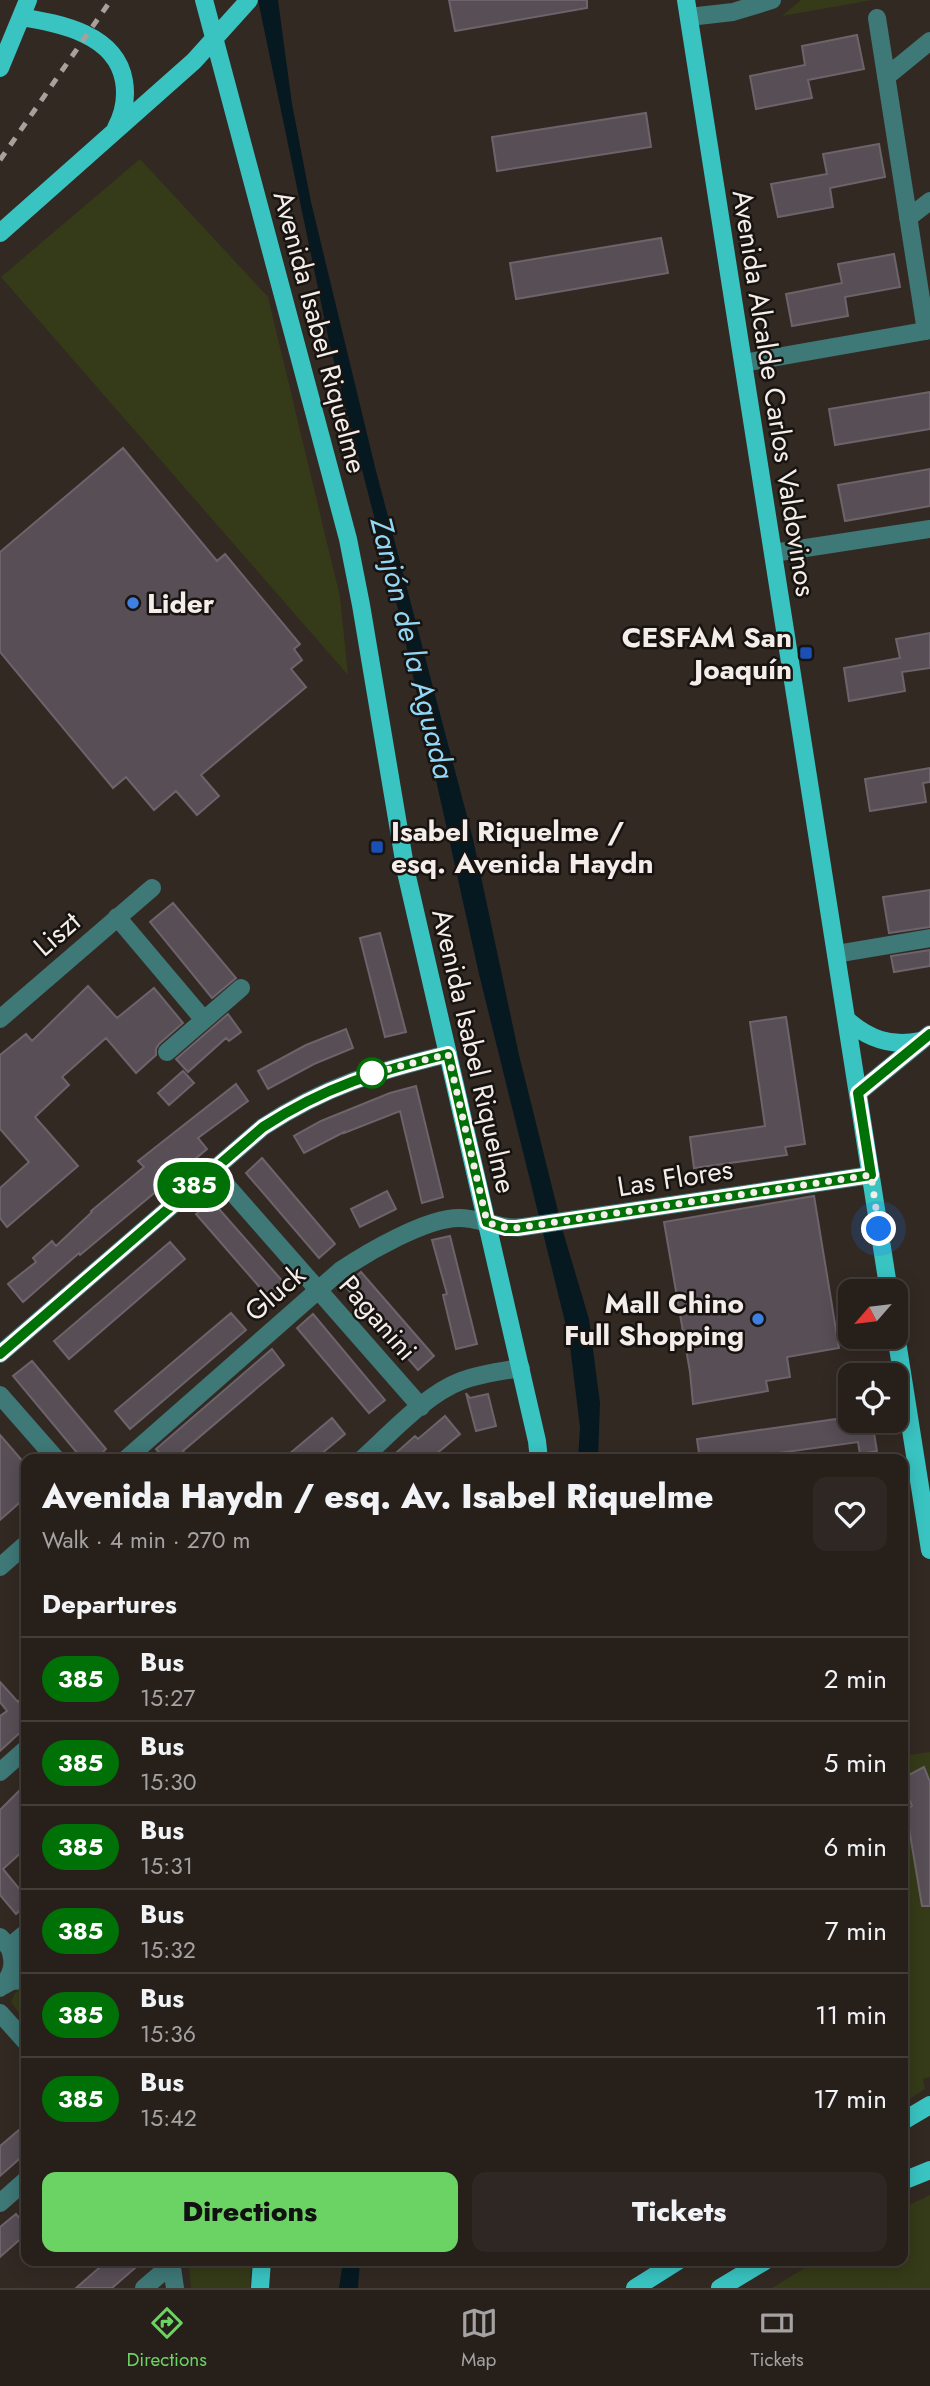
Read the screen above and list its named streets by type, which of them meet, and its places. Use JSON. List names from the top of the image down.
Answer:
{
  "streets": {
    "main road": ["Avenida Isabel Riquelme", "Avenida Alcalde Carlos Valdovinos"],
    "street": [
      "Liszt",
      "Las Flores",
      "Gluck",
      "Paganini"
    ]
  },
  "crossings": [
    ["Avenida Isabel Riquelme", "Las Flores"],
    ["Avenida Isabel Riquelme", "Gluck"],
    ["Avenida Alcalde Carlos Valdovinos", "Las Flores"],
    ["Las Flores", "Gluck"],
    ["Gluck", "Paganini"]
  ],
  "water": ["Zanjón de la Aguada"],
  "places": {
    "other": ["Lider", "Mall Chino Full Shopping"],
    "transit": ["CESFAM San Joaquín", "Isabel Riquelme / esq. Avenida Haydn"]
  },
  "lines": ["bus line 385"],
  "north": "bottom left",
  "page": {
    "on_map": "385",
    "heading": [
      ["Avenida Haydn / esq. Av. Isabel Riquelme", "Walk · 4 min · 270 m"],
      "Departures"
    ],
    "list": [
      {
        "mark": "385",
        "name": "Bus",
        "note": "15:27",
        "value": "2 min"
      },
      {
        "mark": "385",
        "name": "Bus",
        "note": "15:30",
        "value": "5 min"
      },
      {
        "mark": "385",
        "name": "Bus",
        "note": "15:31",
        "value": "6 min"
      },
      {
        "mark": "385",
        "name": "Bus",
        "note": "15:32",
        "value": "7 min"
      },
      {
        "mark": "385",
        "name": "Bus",
        "note": "15:36",
        "value": "11 min"
      },
      {
        "mark": "385",
        "name": "Bus",
        "note": "15:42",
        "value": "17 min"
      }
    ],
    "buttons": ["Directions", "Tickets"],
    "tabs": ["Directions", "Map", "Tickets"]
  }
}
